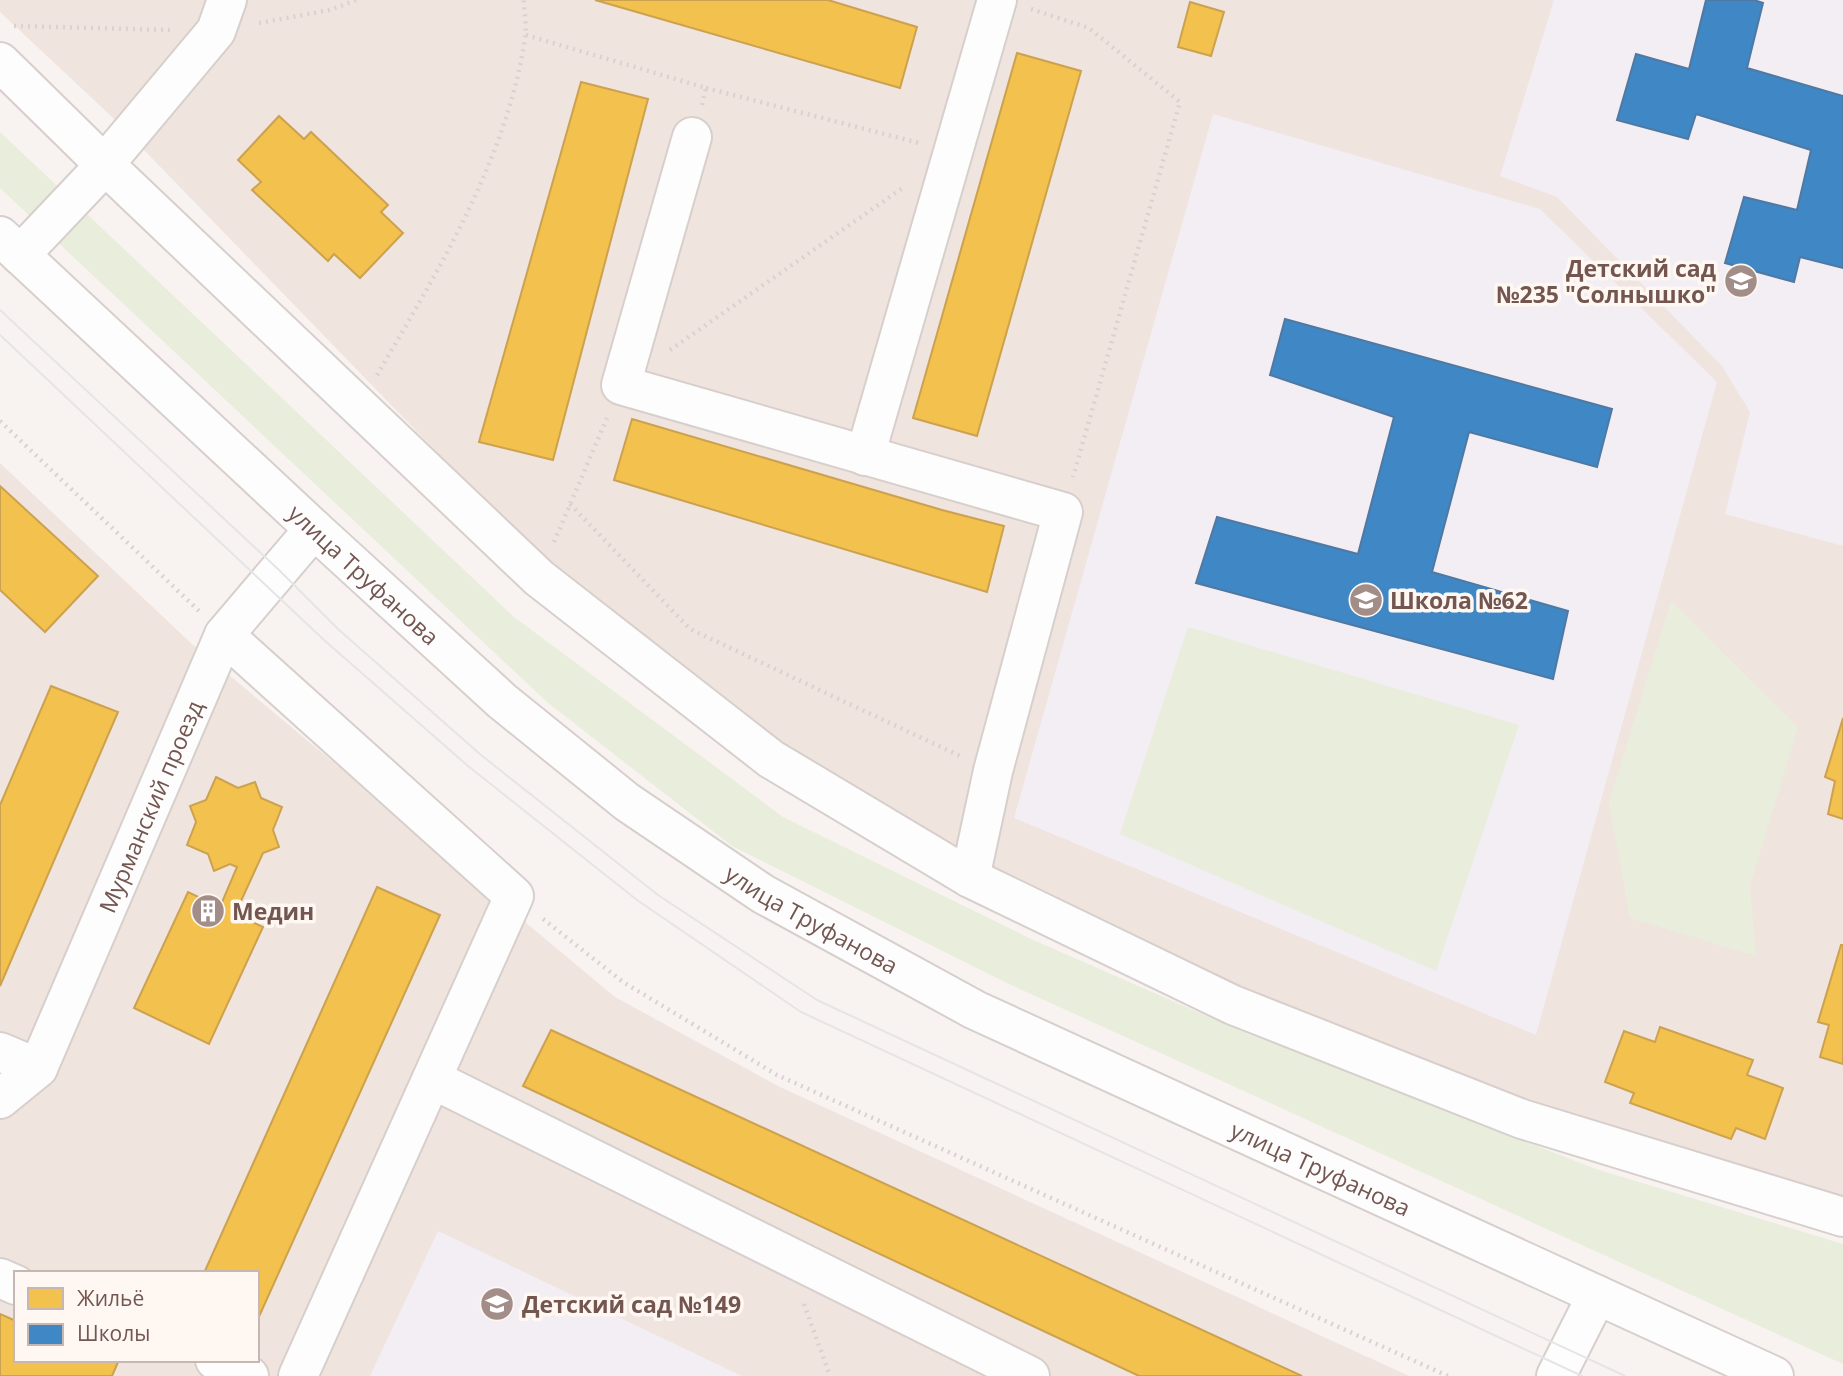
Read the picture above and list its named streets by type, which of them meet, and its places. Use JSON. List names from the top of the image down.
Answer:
{
  "streets": {
    "street": ["улица Труфанова", "Мурманский проезд"]
  },
  "crossings": [
    ["улица Труфанова", "Мурманский проезд"]
  ],
  "places": {
    "school or university": ["Детский сад №235 \"Солнышко\"", "Школа №62", "Детский сад №149"],
    "building": ["Медин"]
  },
  "legend": ["Жильё", "Школы"]
}
